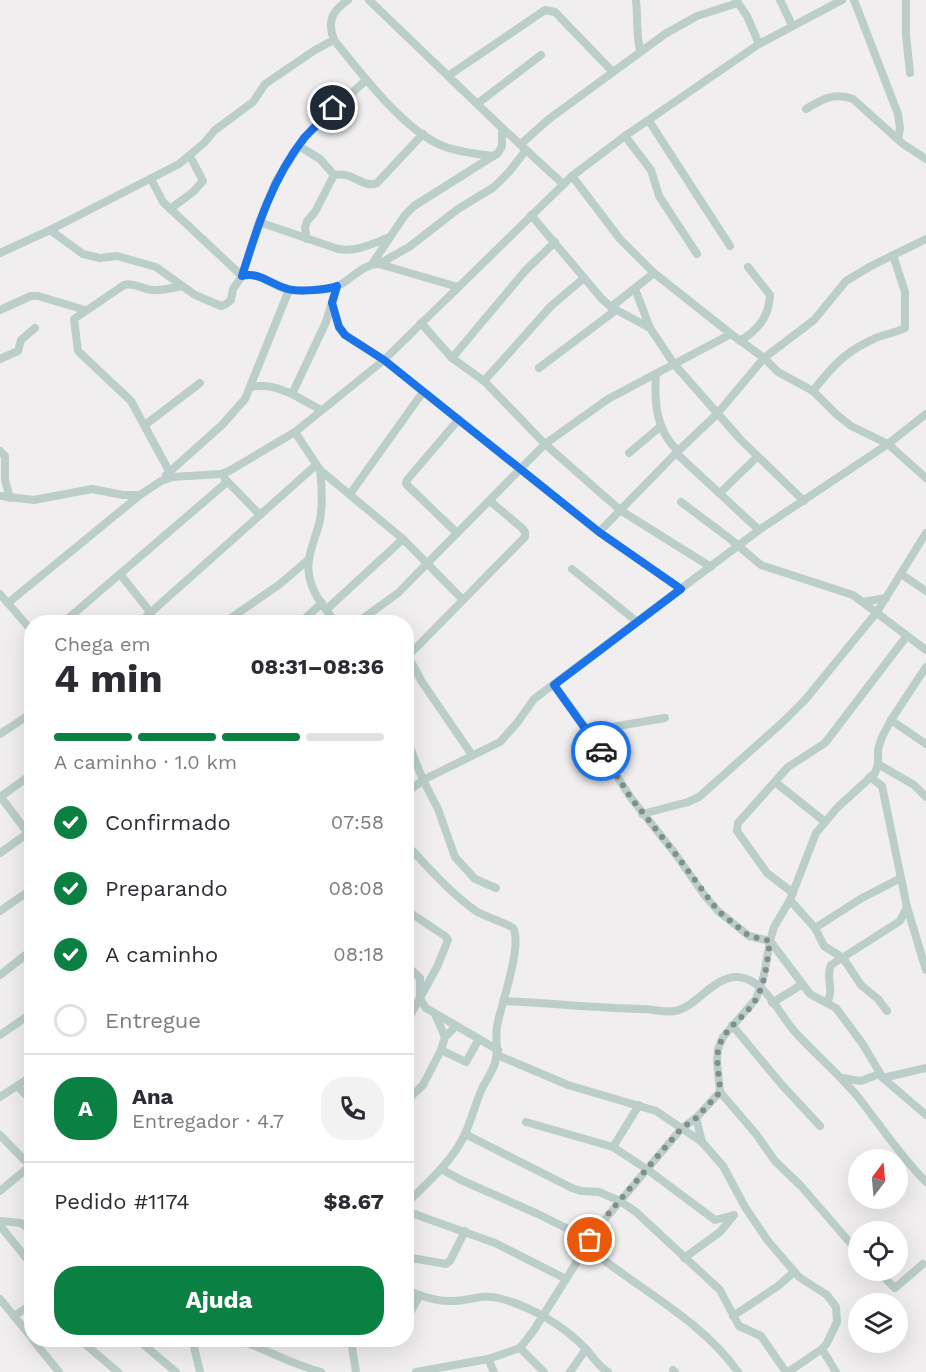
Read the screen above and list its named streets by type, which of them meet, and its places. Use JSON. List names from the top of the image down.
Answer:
{
  "north": "top",
  "page": {
    "heading": ["4 min", "Chega em", "08:31–08:36"],
    "panel": [
      "Ana",
      "Entregador · 4.7",
      "Pedido #1174",
      "$8.67"
    ],
    "bar": "A caminho · 1.0 km",
    "list": [
      ["Confirmado", "07:58"],
      ["Preparando", "08:08"],
      ["A caminho", "08:18"],
      "Entregue"
    ],
    "round": "A",
    "buttons": "Ajuda"
  }
}
